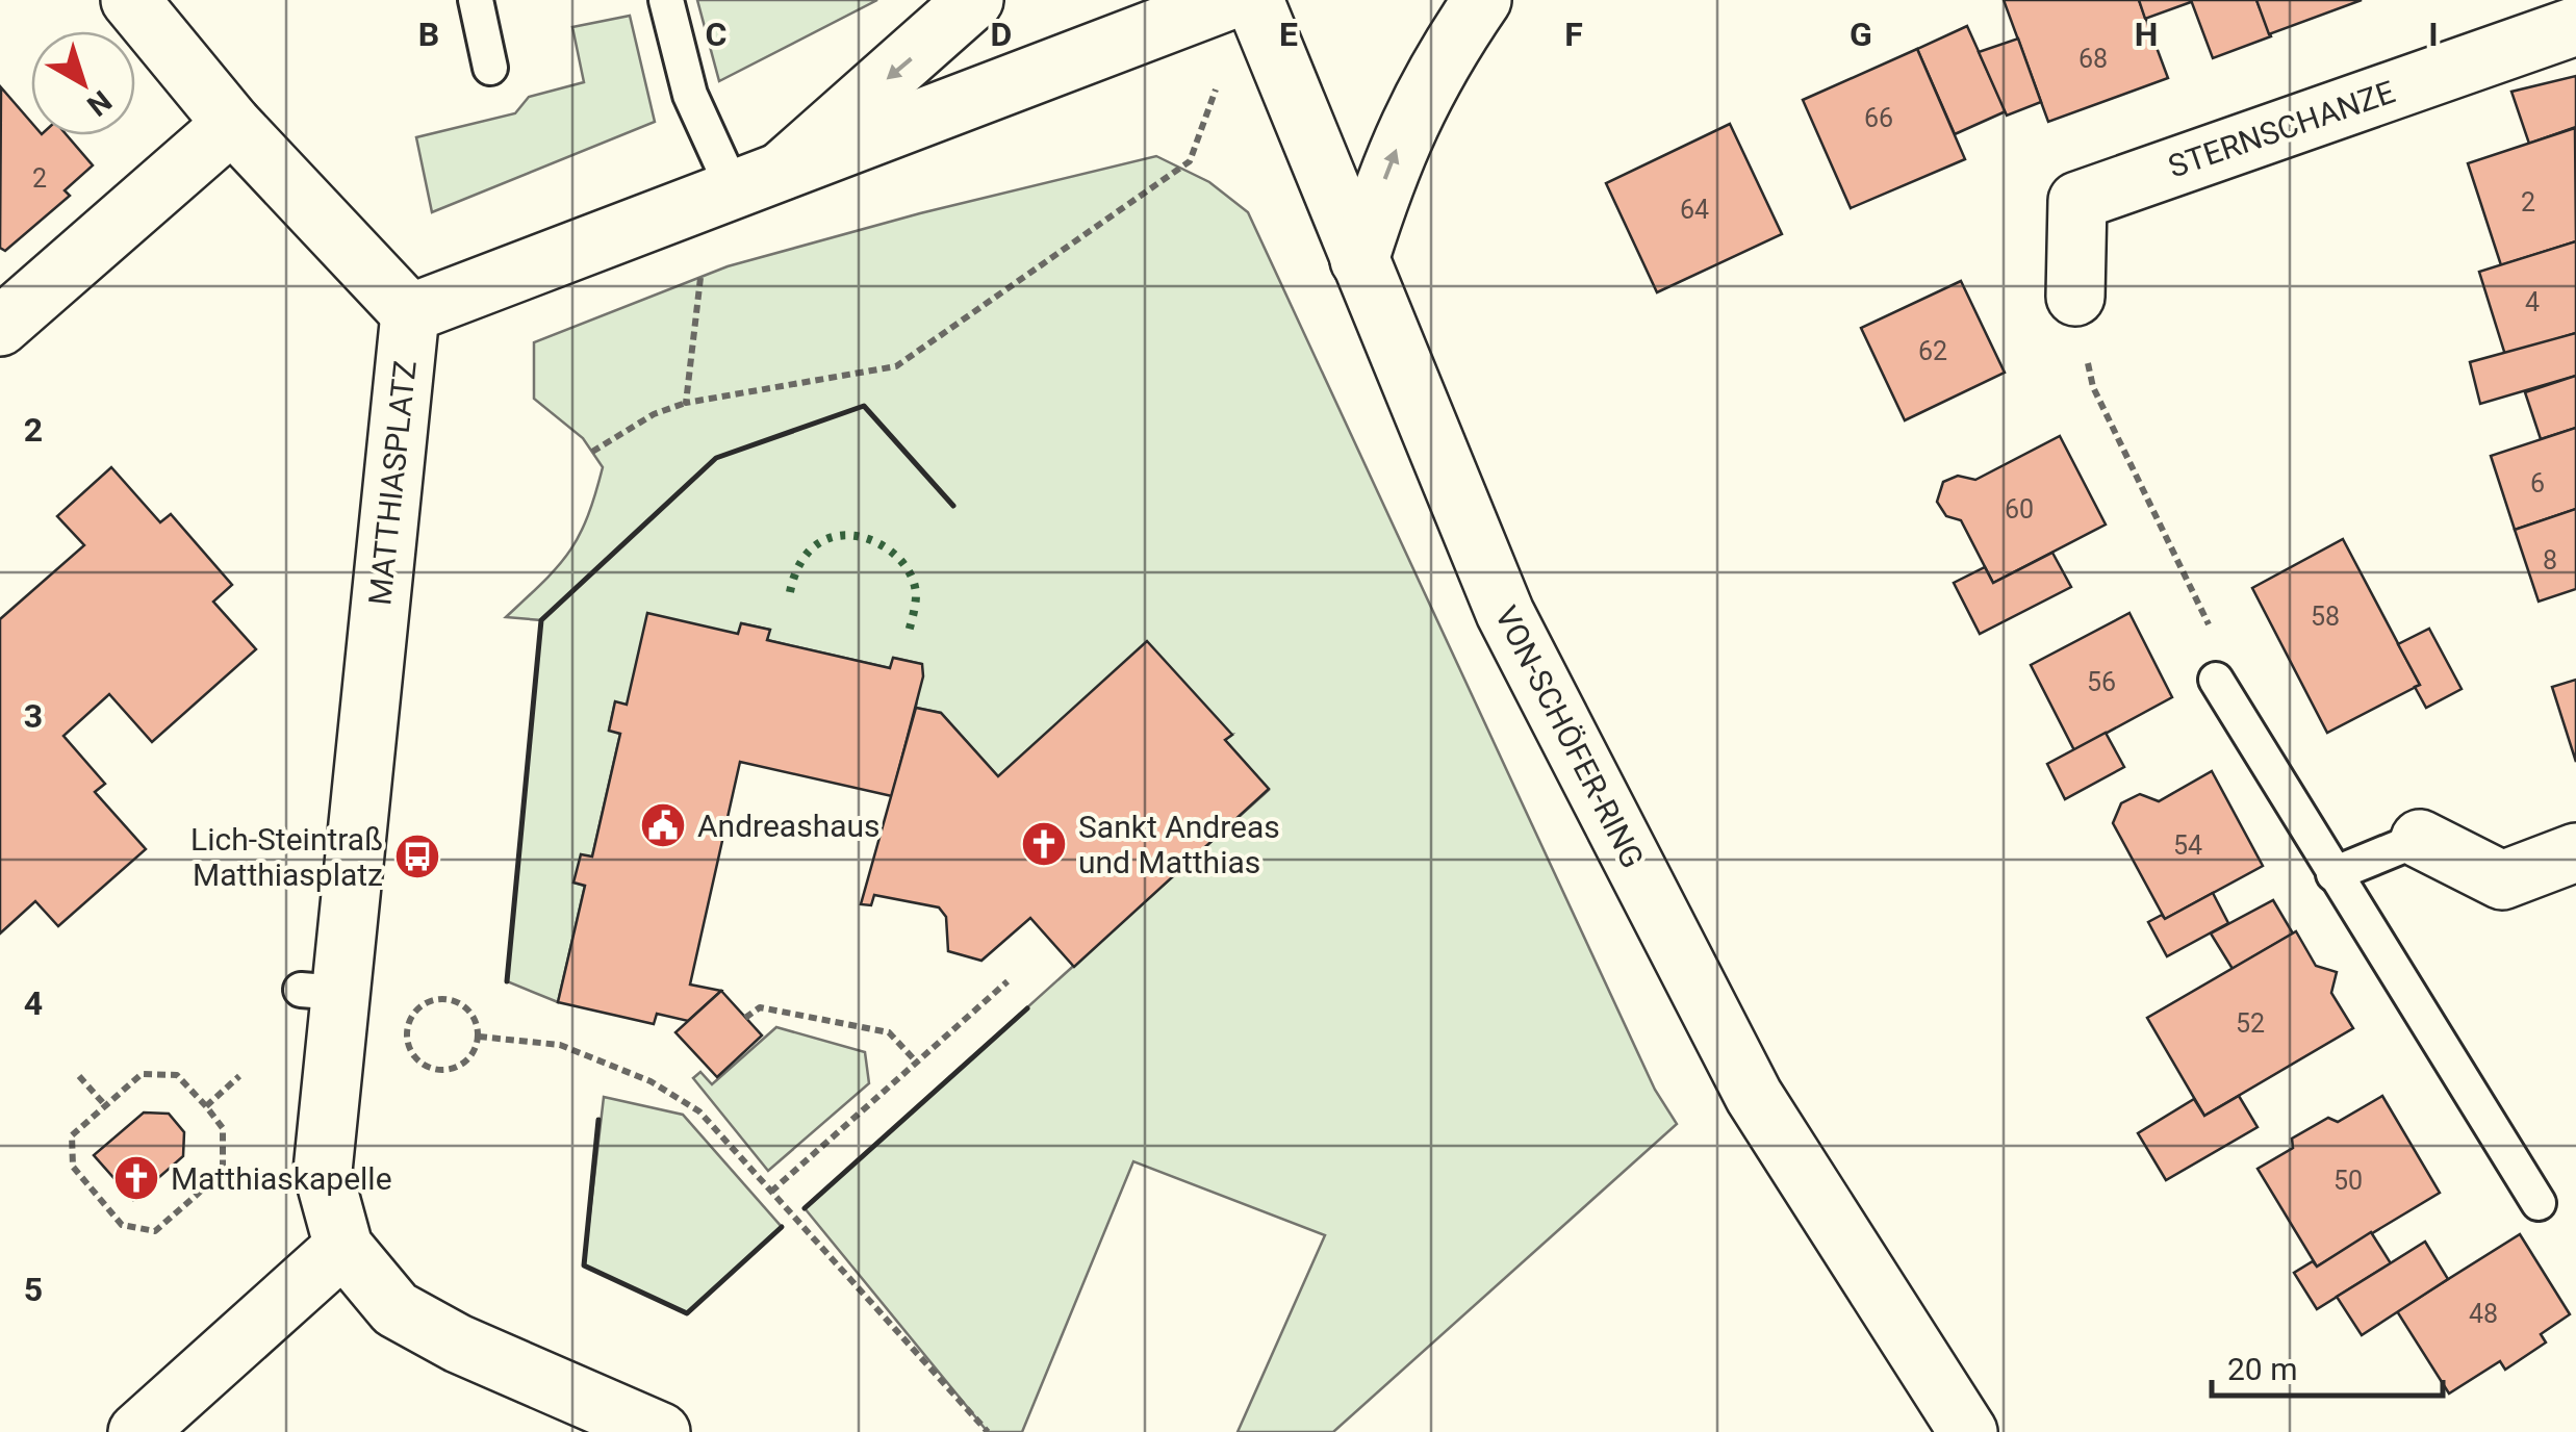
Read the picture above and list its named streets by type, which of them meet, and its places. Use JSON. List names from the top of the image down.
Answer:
{
  "streets": {
    "street": ["STERNSCHANZE", "MATTHIASPLATZ", "VON-SCHÖFER-RING"]
  },
  "places": {
    "public building": ["Andreashaus"],
    "church": ["Sankt Andreas und Matthias", "Matthiaskapelle"],
    "bus stop": ["Lich-Steintraß Matthiasplatz"]
  },
  "house_numbers": [
    "68",
    "66",
    "2",
    "2",
    "64",
    "4",
    "62",
    "6",
    "60",
    "8",
    "58",
    "56",
    "54",
    "52",
    "50",
    "48"
  ],
  "scale_bar": "20 m",
  "north": "bottom right",
  "grid": {
    "columns": [
      "B",
      "C",
      "D",
      "E",
      "F",
      "G",
      "H",
      "I"
    ],
    "rows": [
      "2",
      "3",
      "4",
      "5"
    ]
  }
}
